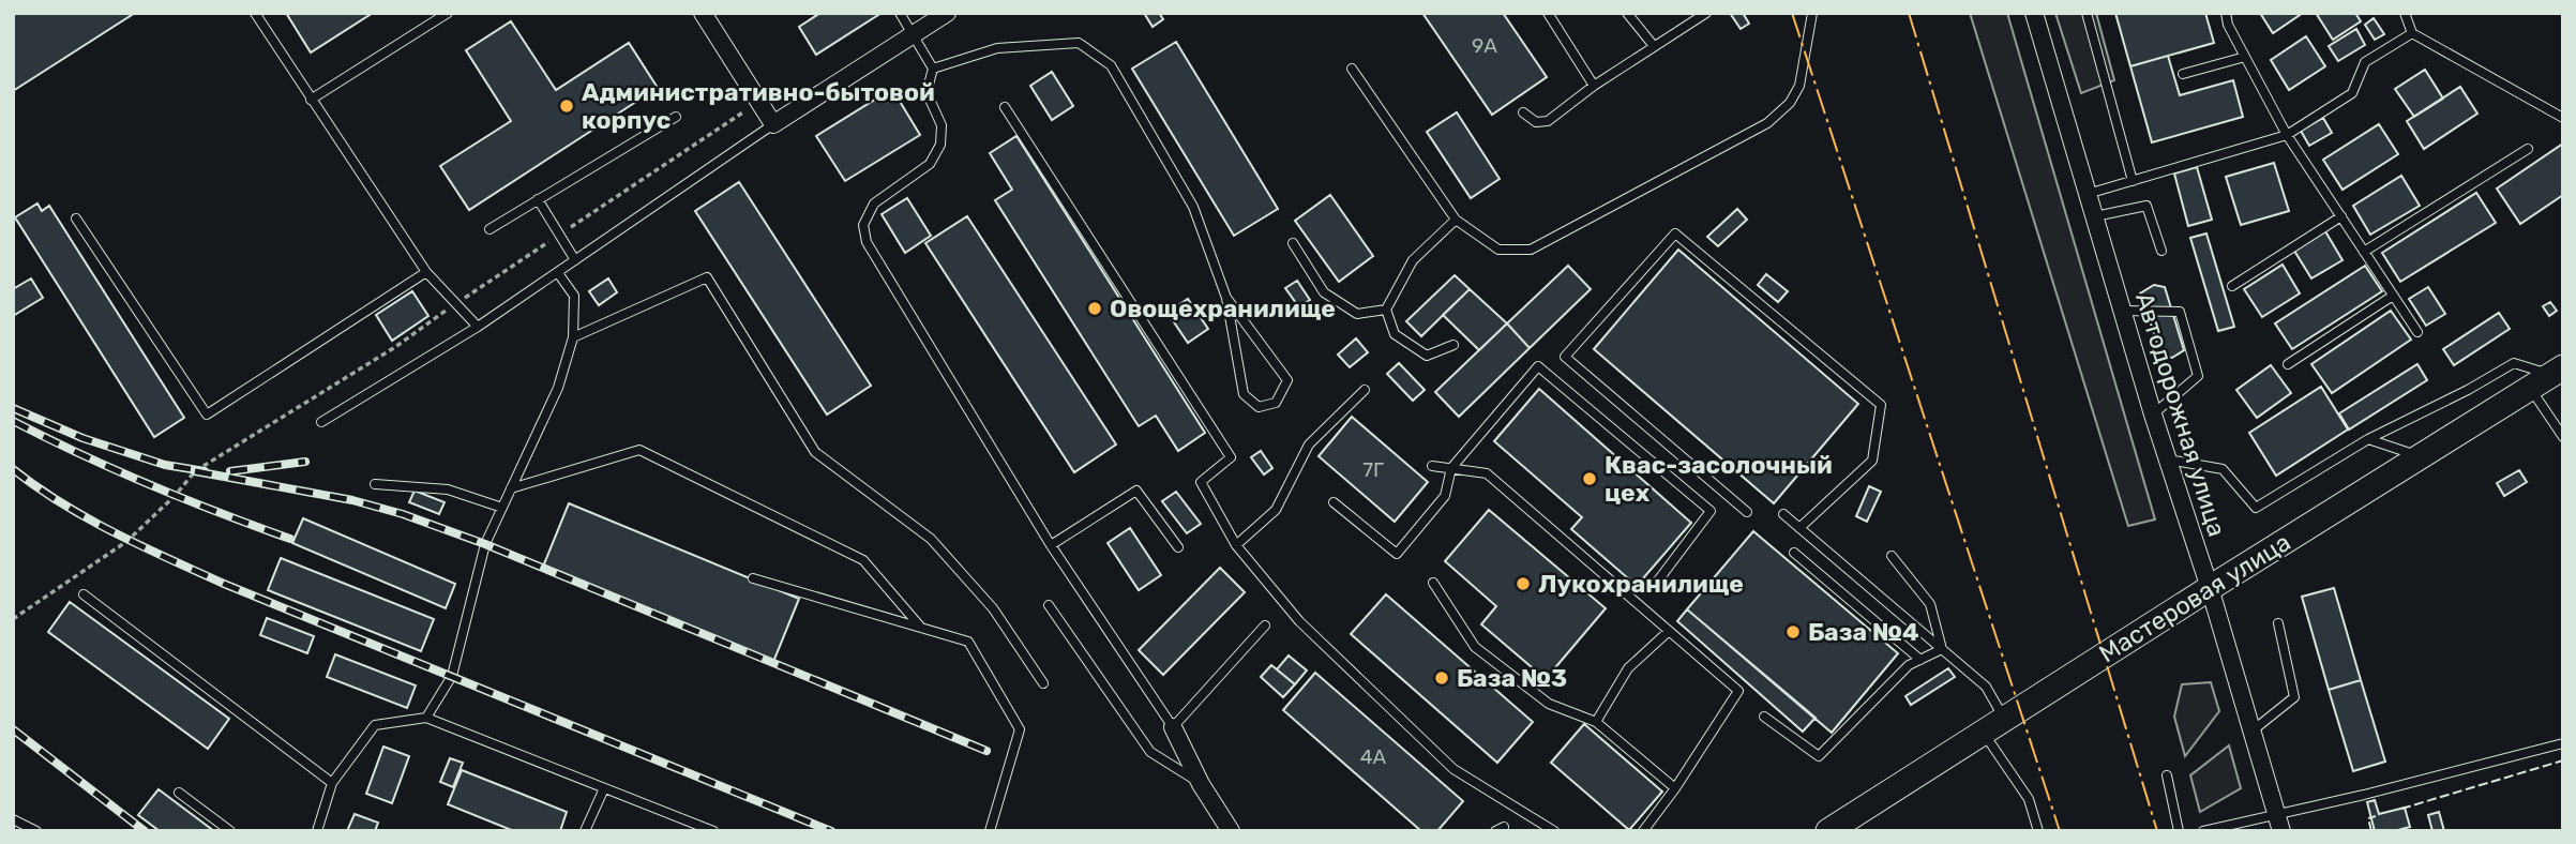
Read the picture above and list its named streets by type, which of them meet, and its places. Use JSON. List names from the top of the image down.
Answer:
{
  "streets": {
    "main road": ["Мастеровая улица"],
    "street": ["Автодорожная улица"]
  },
  "crossings": [
    ["Автодорожная улица", "Мастеровая улица"]
  ],
  "places": [
    "Административно-бытовой корпус",
    "Овощехранилище",
    "Квас-засолочный цех",
    "Лукохранилище",
    "База №4",
    "База №3"
  ],
  "house_numbers": ["9А", "7Г", "4А"]
}
